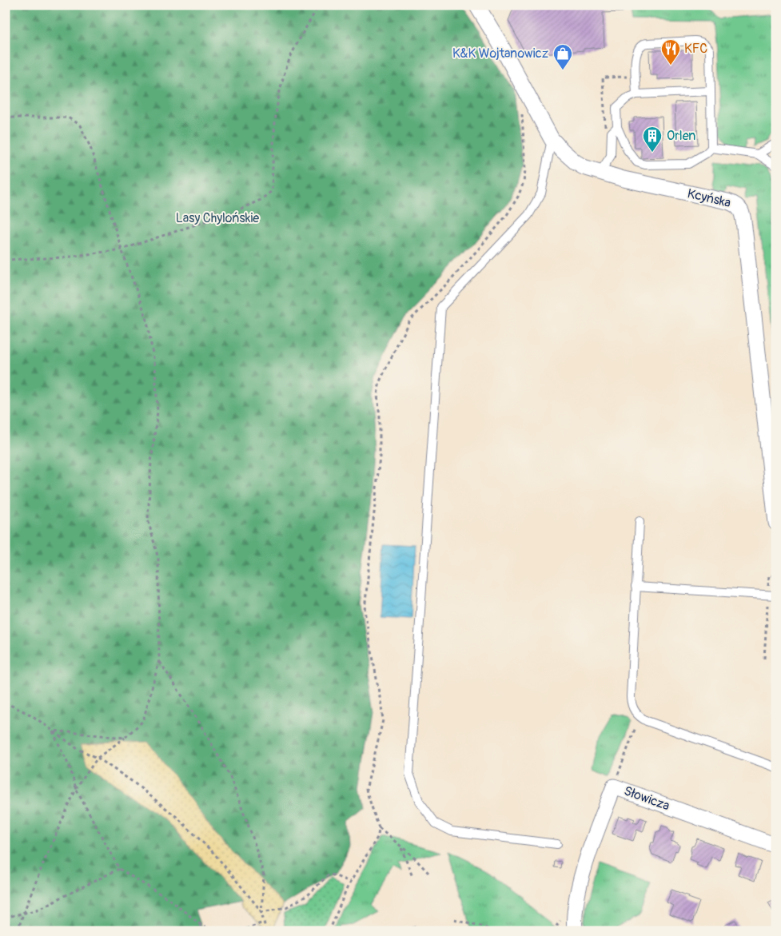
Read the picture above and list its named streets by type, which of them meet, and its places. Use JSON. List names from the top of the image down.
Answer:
{
  "streets": {
    "street": ["Kcyńska", "Słowicza"]
  },
  "parks": ["Lasy Chylońskie"],
  "places": {
    "restaurant": ["KFC"],
    "shop": ["K&K Wojtanowicz"],
    "building": ["Orlen"]
  }
}
